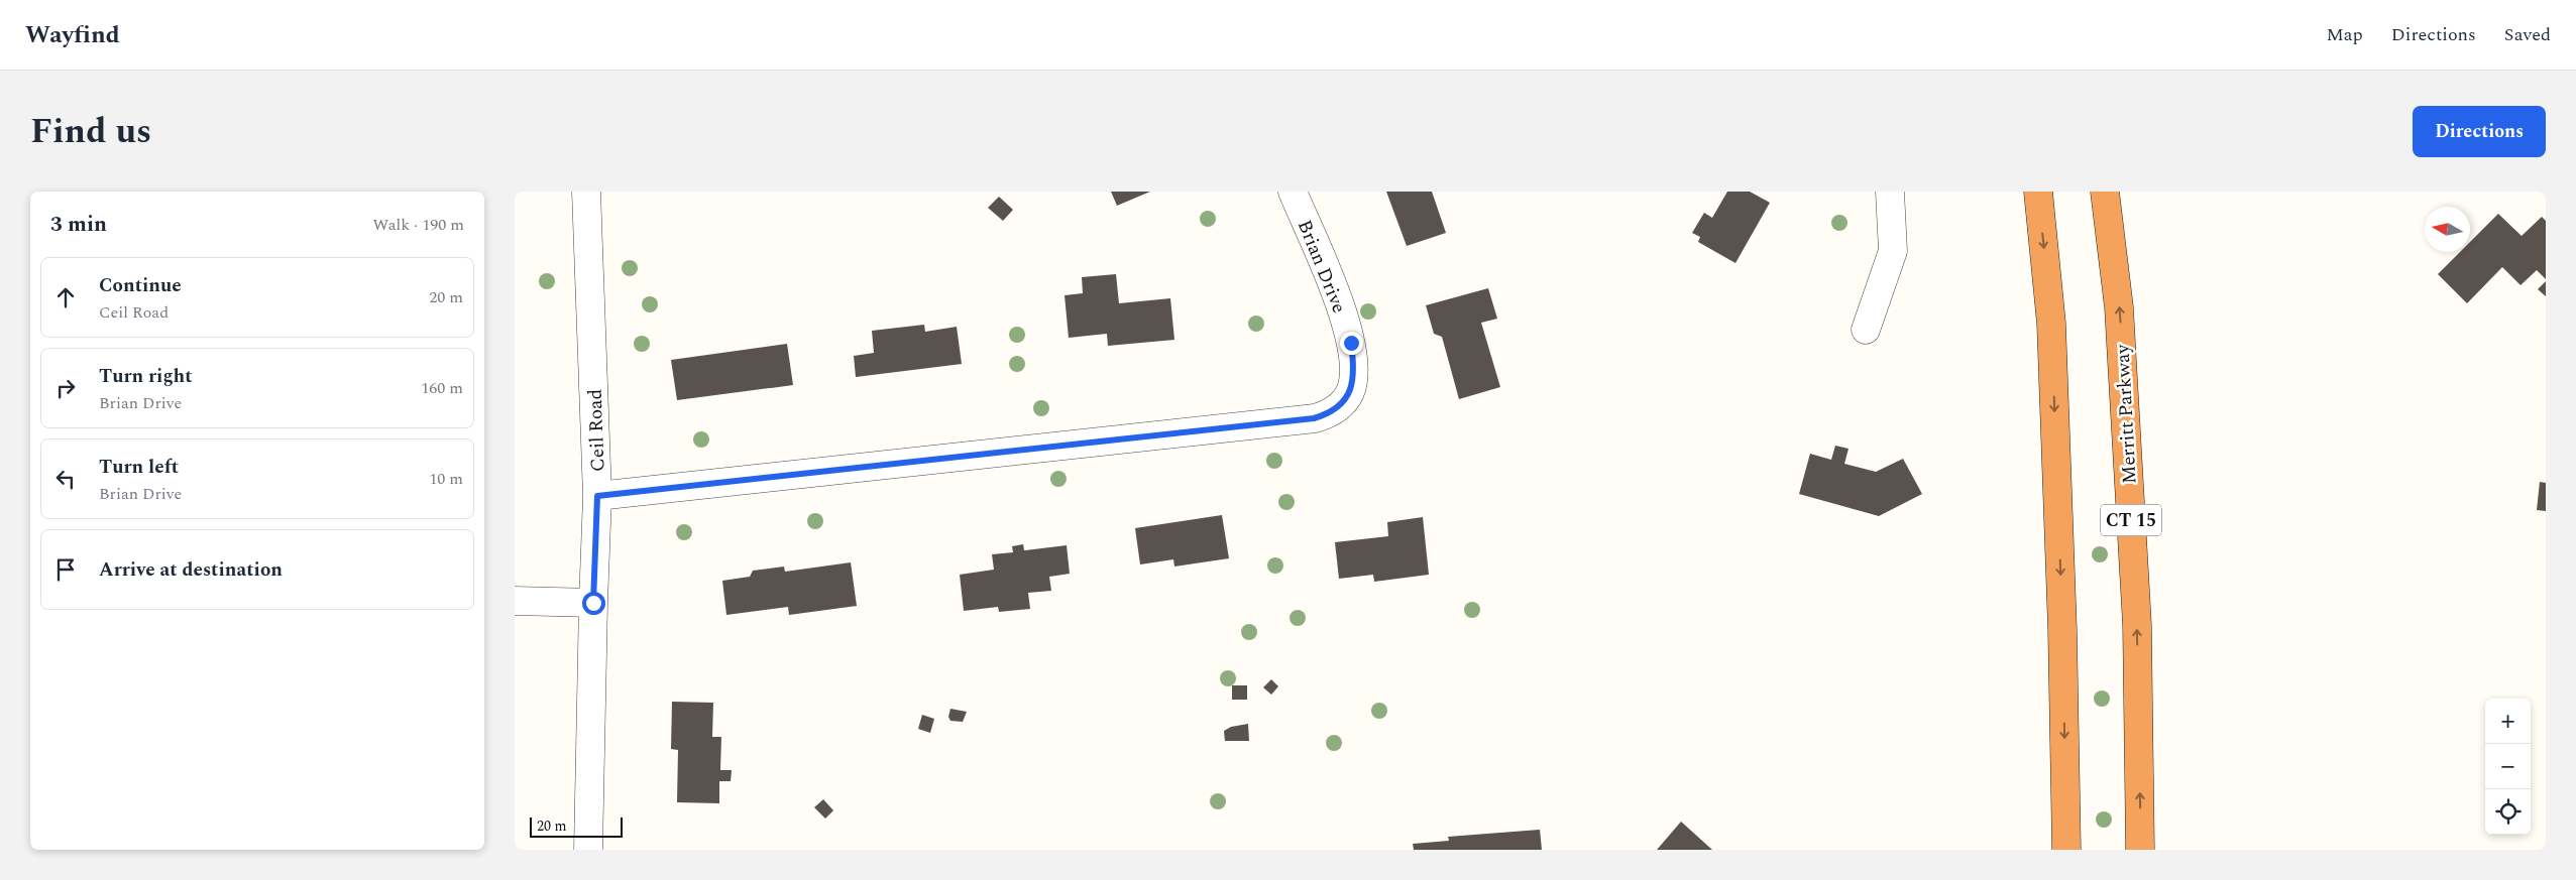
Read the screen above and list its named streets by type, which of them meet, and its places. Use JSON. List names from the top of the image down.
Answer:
{
  "streets": {
    "highway": ["Merritt Parkway", "CT 15"],
    "street": ["Brian Drive", "Ceil Road"]
  },
  "crossings": [
    ["Brian Drive", "Ceil Road"]
  ],
  "scale_bar": "20 m",
  "north": "left",
  "page": {
    "header": "Wayfind",
    "nav": ["Map", "Directions", "Saved"],
    "title": "Find us",
    "buttons": "Directions",
    "heading": ["3 min", "Walk · 190 m"],
    "list": [
      ["Continue", "Ceil Road", "20 m"],
      ["Turn right", "Brian Drive", "160 m"],
      ["Turn left", "Brian Drive", "10 m"],
      "Arrive at destination"
    ],
    "map_buttons": ["+", "−"],
    "scale": "20 m"
  }
}
